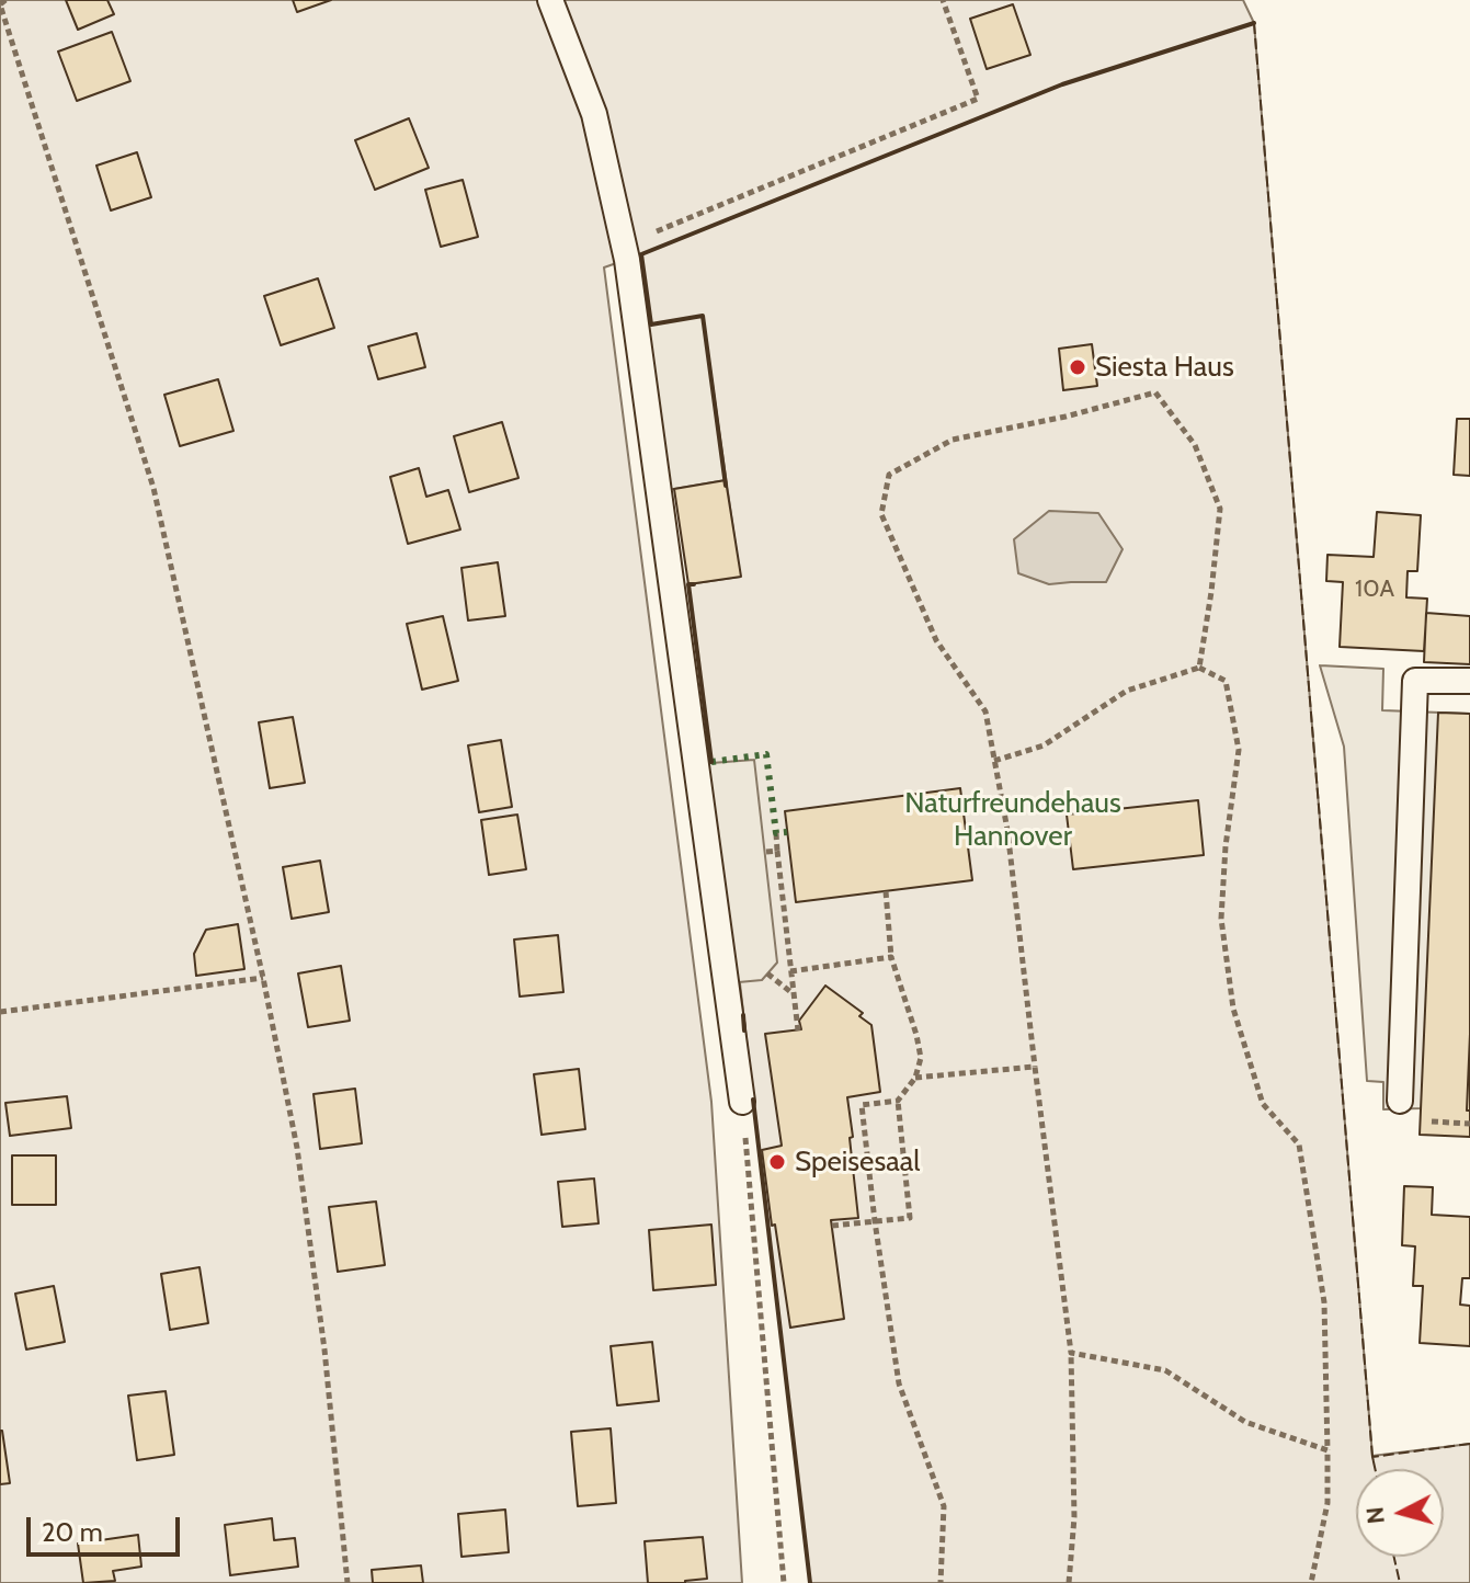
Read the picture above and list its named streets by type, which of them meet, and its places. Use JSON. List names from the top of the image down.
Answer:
{
  "parks": ["Naturfreundehaus Hannover"],
  "places": ["Siesta Haus", "Speisesaal"],
  "house_numbers": ["10A"],
  "scale_bar": "20 m",
  "north": "left"
}
